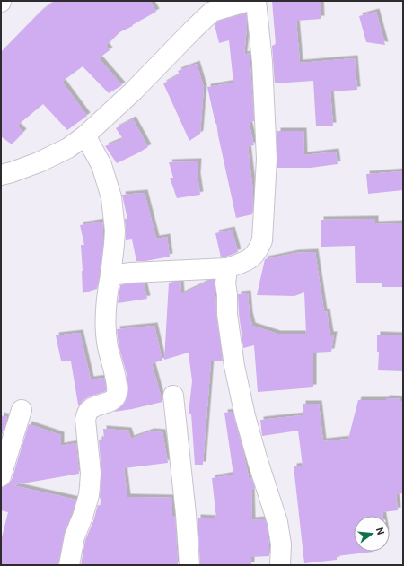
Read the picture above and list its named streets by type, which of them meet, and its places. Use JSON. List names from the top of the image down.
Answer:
{
  "north": "right"
}
